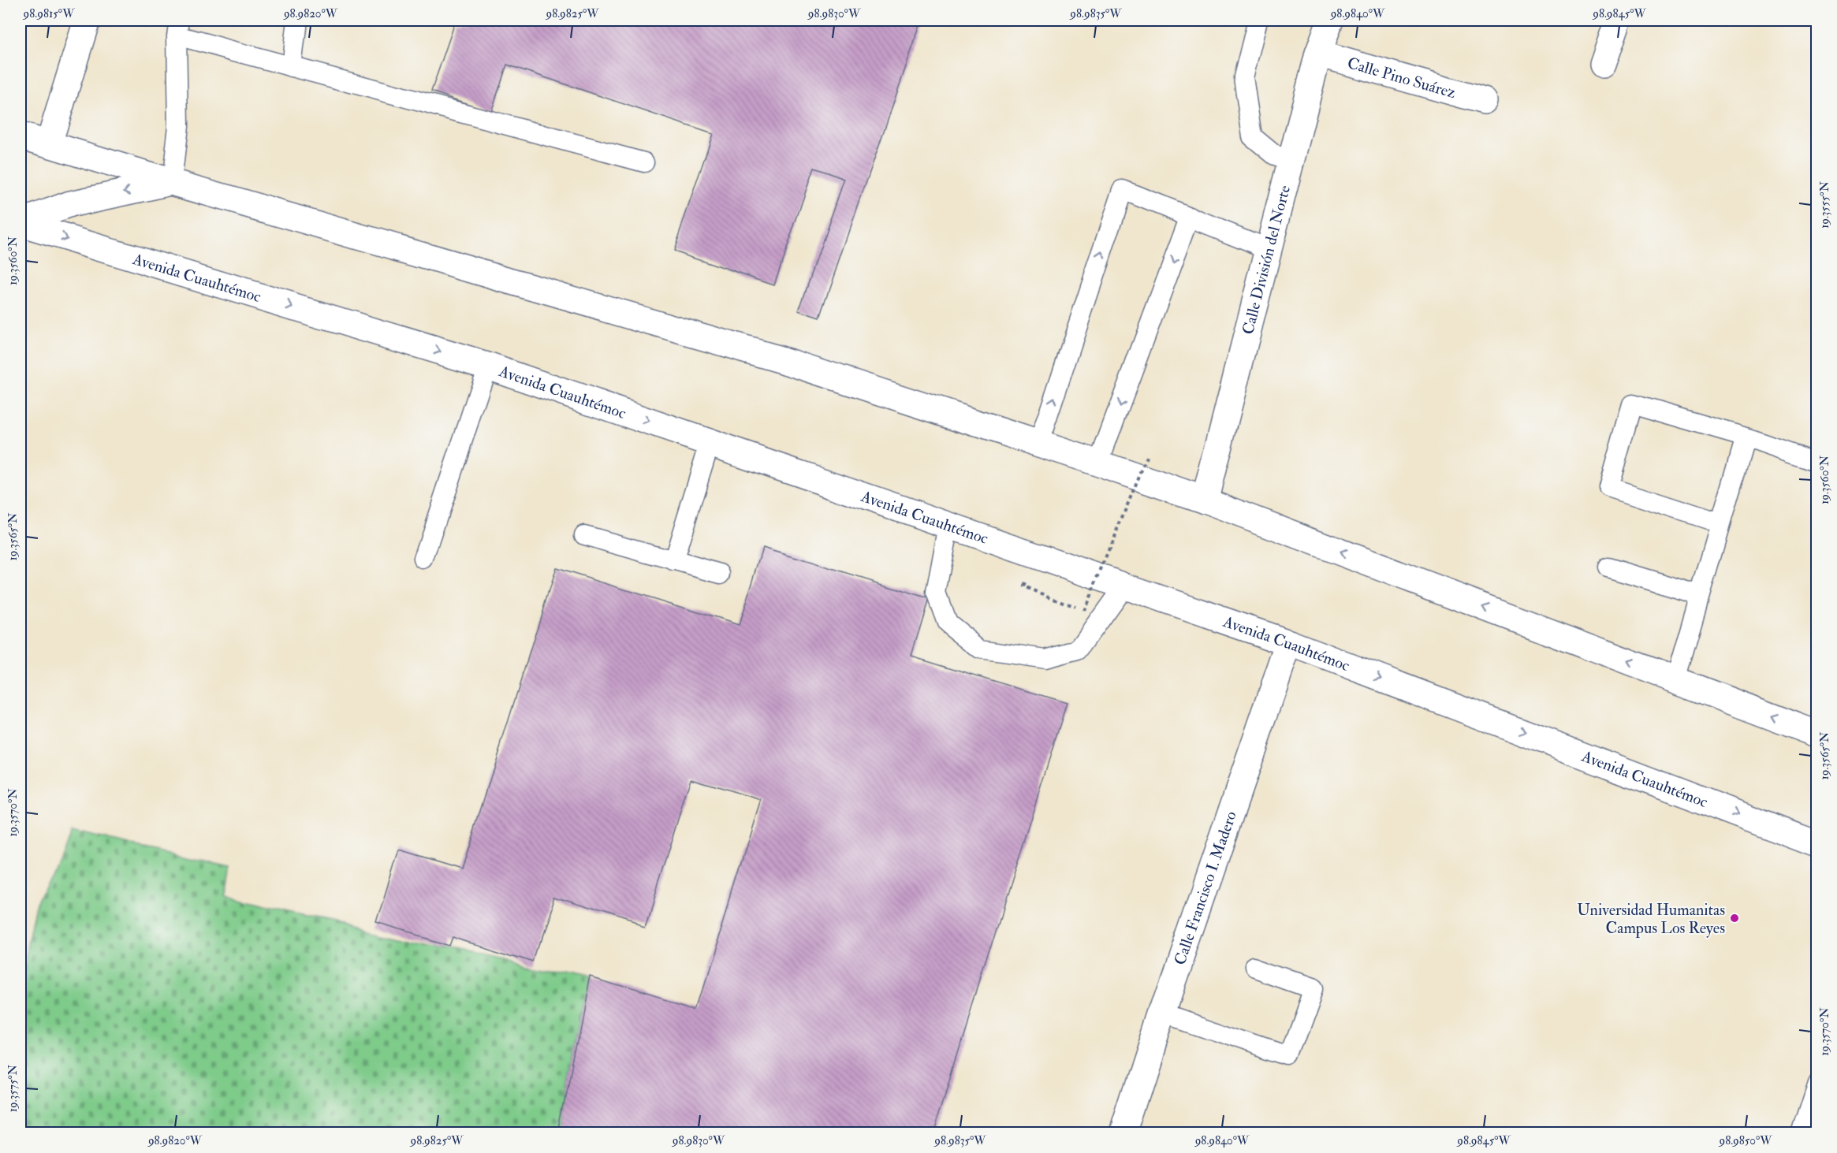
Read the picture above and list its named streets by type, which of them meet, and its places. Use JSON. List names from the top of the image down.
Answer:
{
  "streets": {
    "main road": [
      "Calle Pino Suárez",
      "Calle División del Norte",
      "Avenida Cuauhtémoc",
      "Calle Francisco I. Madero"
    ]
  },
  "crossings": [
    ["Calle Pino Suárez", "Calle División del Norte"],
    ["Avenida Cuauhtémoc", "Calle Francisco I. Madero"]
  ],
  "places": ["Universidad Humanitas Campus Los Reyes"],
  "coordinates": [
    "98.9815°W",
    "98.9820°W",
    "98.9825°W",
    "98.9830°W",
    "98.9835°W",
    "98.9840°W",
    "98.9845°W",
    "19.3555°N",
    "19.3560°N",
    "19.3565°N",
    "19.3570°N",
    "19.3575°N",
    "98.9850°W"
  ]
}
